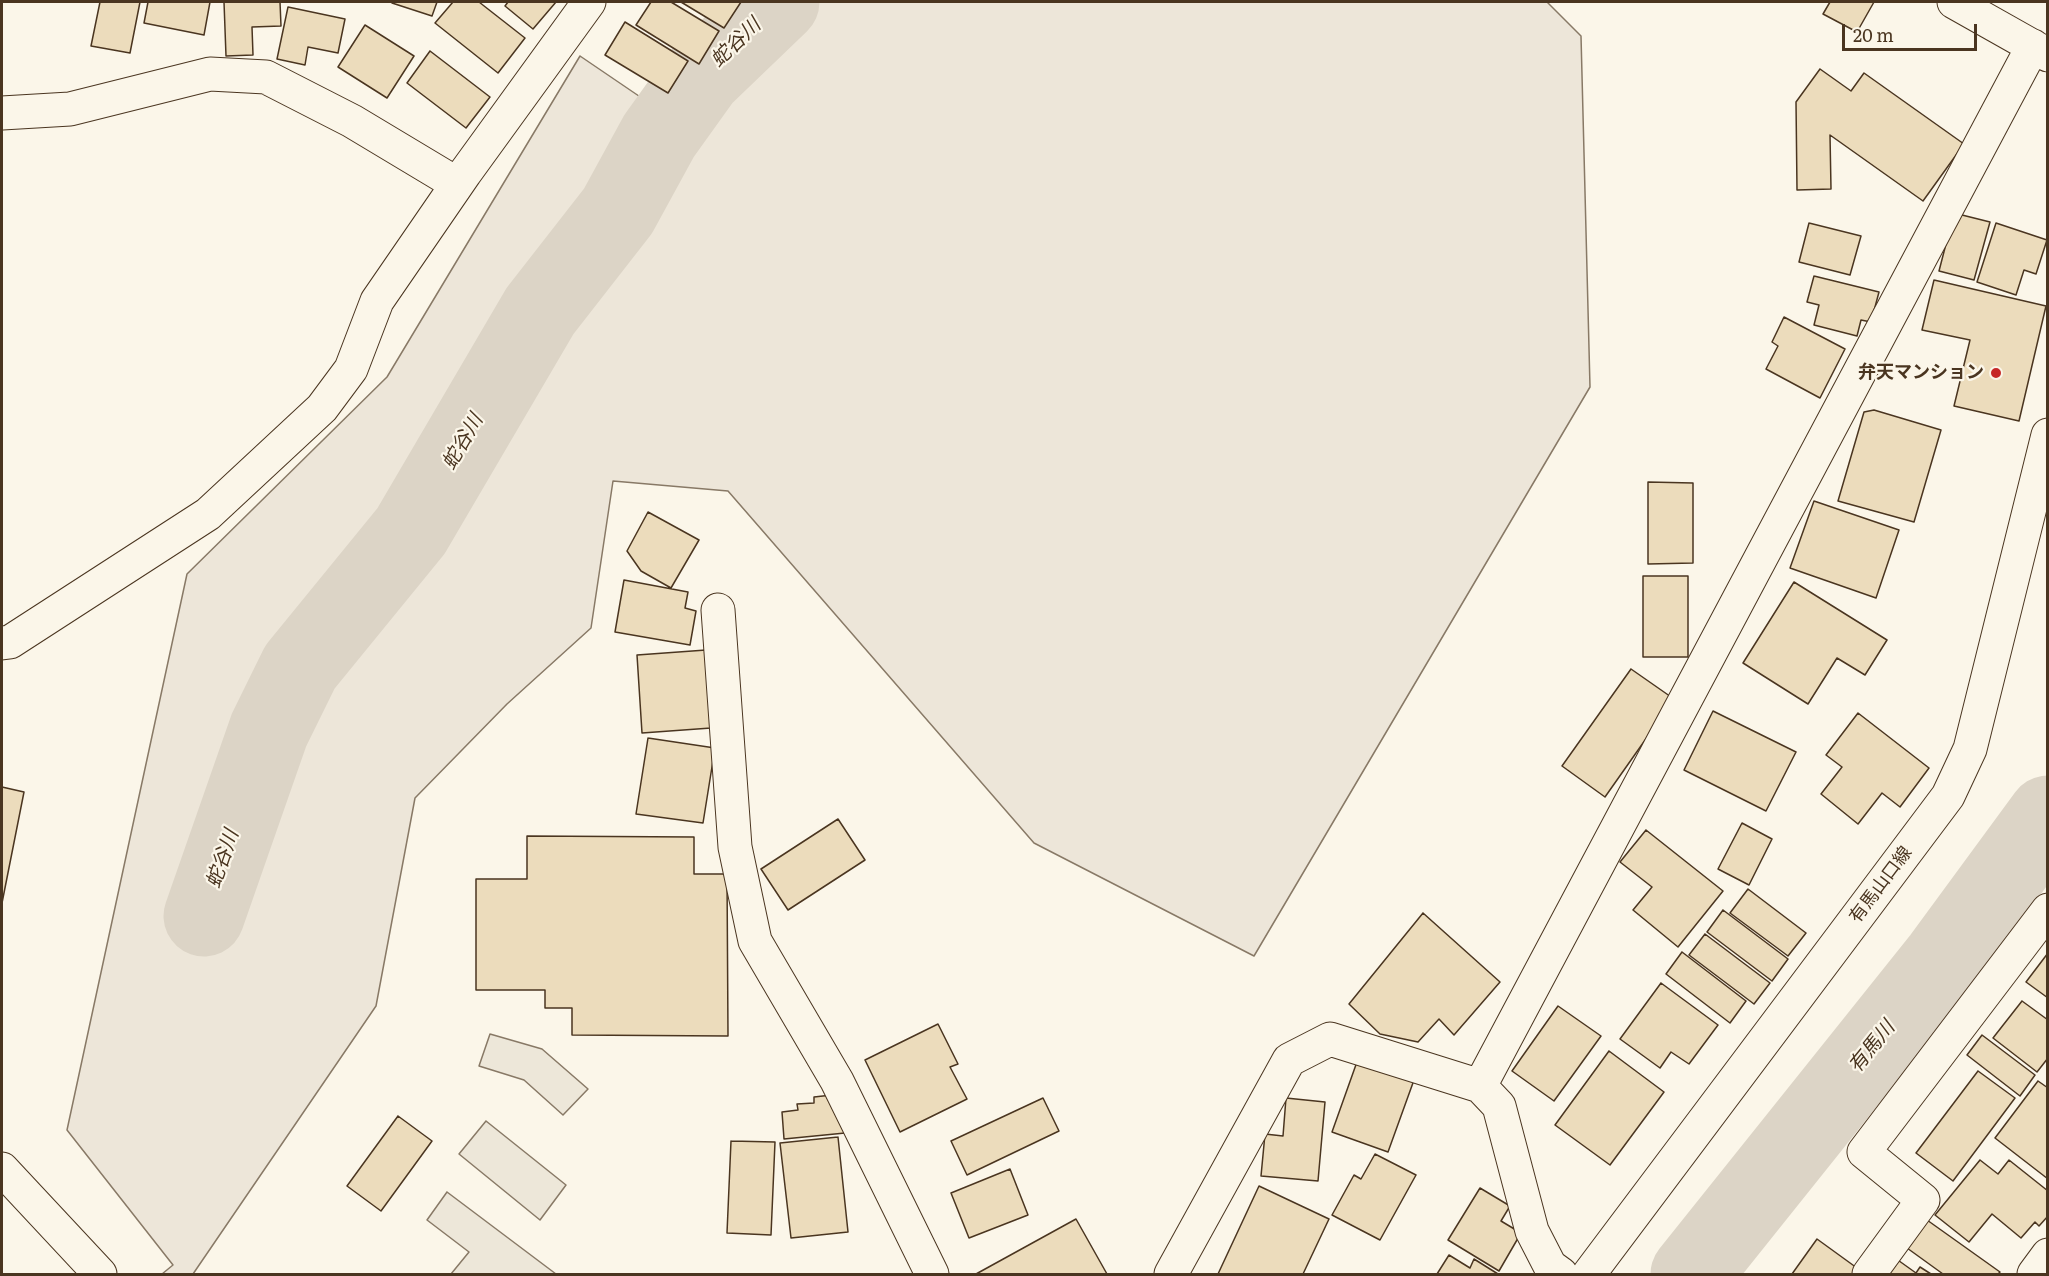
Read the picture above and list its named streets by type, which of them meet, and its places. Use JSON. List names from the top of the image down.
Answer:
{
  "streets": {
    "street": ["有馬山口線"]
  },
  "water": ["蛇谷川", "有馬川"],
  "places": ["弁天マンション"],
  "scale_bar": "20 m"
}
